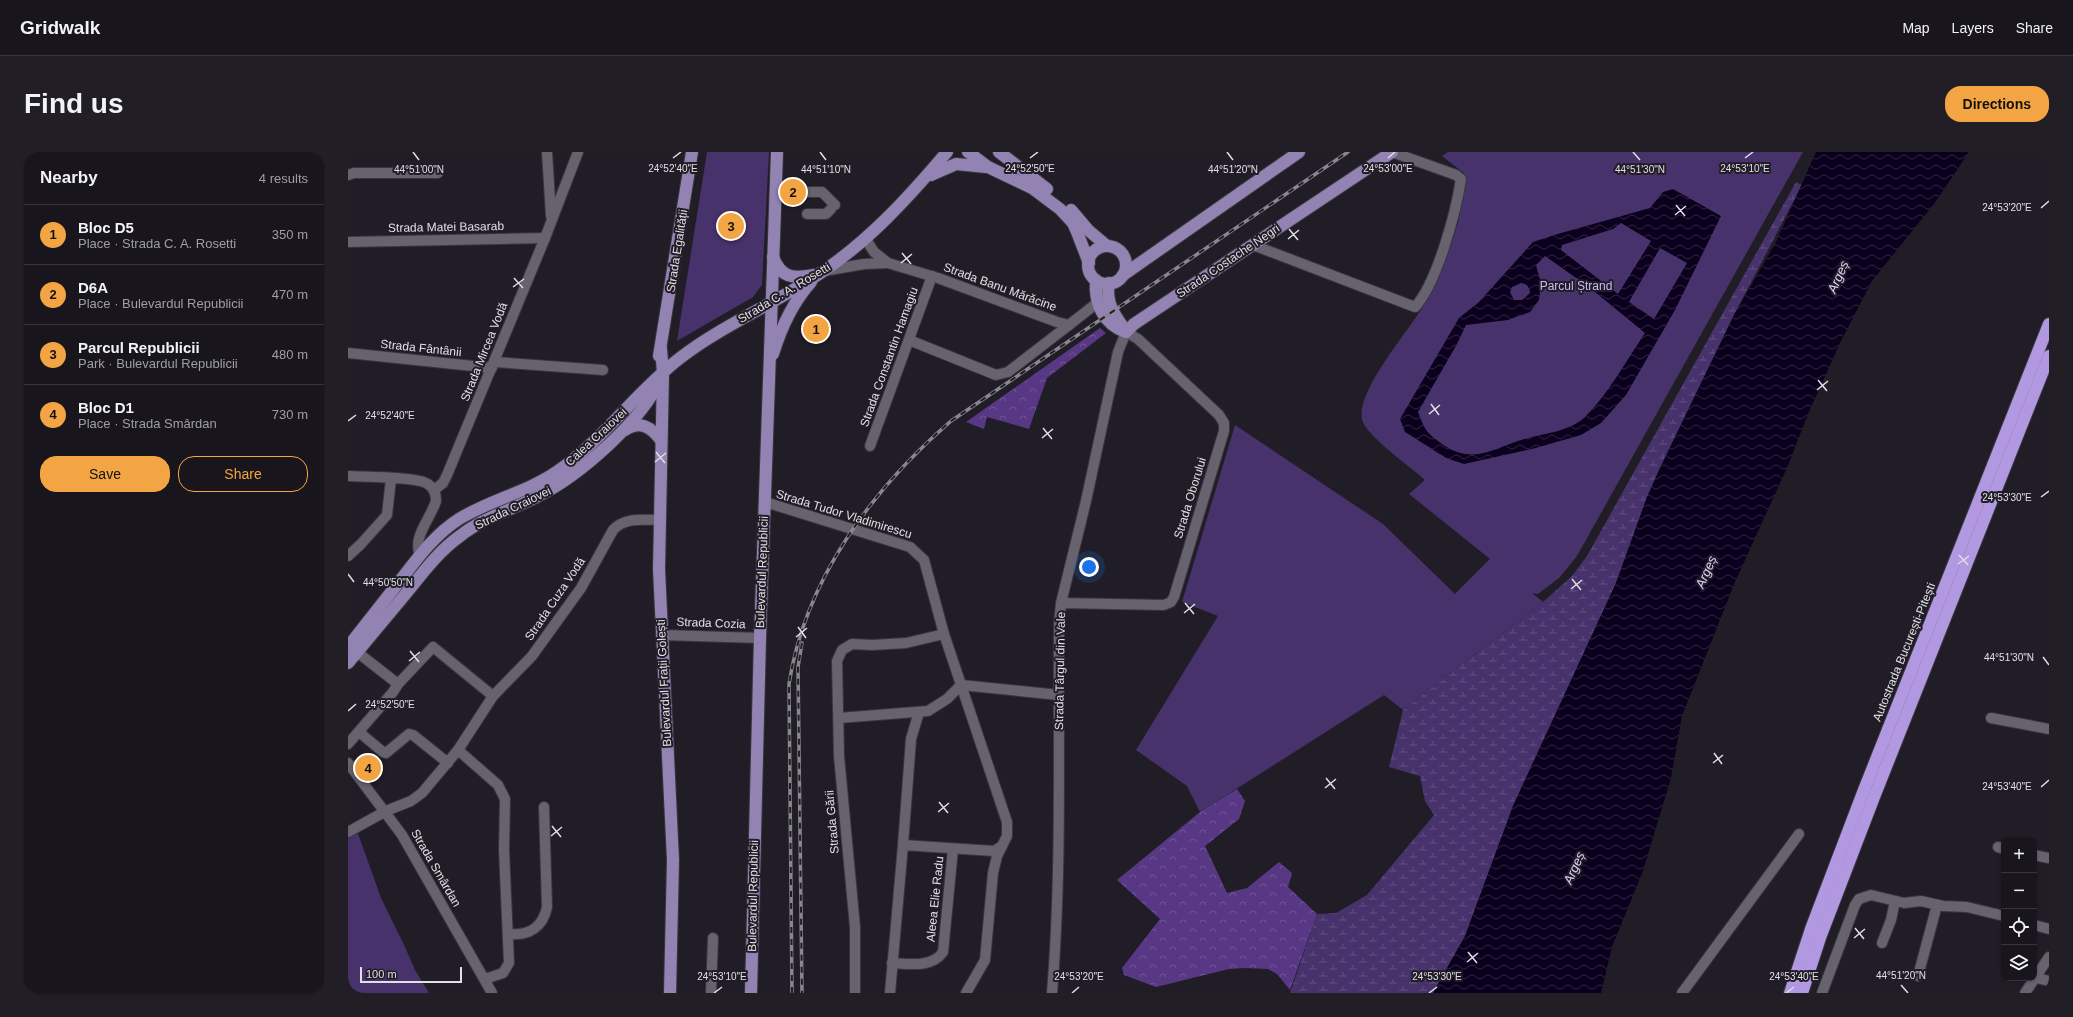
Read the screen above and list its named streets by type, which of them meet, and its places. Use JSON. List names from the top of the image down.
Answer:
{
  "streets": {
    "highway": ["Autostrada București-Pitești"],
    "main road": [
      "Strada Egalității",
      "Strada Costache Negri",
      "Strada C. A. Rosetti",
      "Calea Craiovei",
      "Strada Craiovei",
      "Bulevardul Republicii",
      "Bulevardul Frații Golești"
    ],
    "street": [
      "Strada Matei Basarab",
      "Strada Banu Mărăcine",
      "Strada Fântânii",
      "Strada Mircea Vodă",
      "Strada Constantin Hamagiu",
      "Strada Oborului",
      "Strada Tudor Vladimirescu",
      "Strada Cuza Vodă",
      "Strada Cozia",
      "Strada Târgul din Vale",
      "Strada Gării",
      "Strada Smârdan",
      "Aleea Elie Radu"
    ]
  },
  "crossings": [
    ["Strada Matei Basarab", "Strada Mircea Vodă"],
    ["Strada Egalității", "Bulevardul Frații Golești"],
    ["Strada Costache Negri", "Strada Oborului"],
    ["Strada Costache Negri", "Strada Târgul din Vale"],
    ["Strada Banu Mărăcine", "Strada C. A. Rosetti"],
    ["Strada Banu Mărăcine", "Strada Constantin Hamagiu"],
    ["Strada C. A. Rosetti", "Calea Craiovei"],
    ["Strada C. A. Rosetti", "Strada Craiovei"],
    ["Strada C. A. Rosetti", "Bulevardul Republicii"],
    ["Strada C. A. Rosetti", "Bulevardul Frații Golești"],
    ["Strada Fântânii", "Strada Mircea Vodă"],
    ["Calea Craiovei", "Strada Craiovei"],
    ["Calea Craiovei", "Bulevardul Frații Golești"],
    ["Strada Oborului", "Strada Târgul din Vale"],
    ["Strada Craiovei", "Bulevardul Frații Golești"],
    ["Strada Tudor Vladimirescu", "Bulevardul Republicii"],
    ["Strada Tudor Vladimirescu", "Strada Gării"],
    ["Bulevardul Republicii", "Strada Cozia"],
    ["Strada Cuza Vodă", "Bulevardul Frații Golești"],
    ["Strada Cuza Vodă", "Strada Smârdan"],
    ["Strada Cozia", "Bulevardul Frații Golești"]
  ],
  "water": ["Argeș"],
  "parks": ["Parcul Ștrand"],
  "scale_bar": "100 m",
  "page": {
    "header": "Gridwalk",
    "nav": ["Map", "Layers", "Share"],
    "buttons": [
      "Directions",
      ["Save", "Share"]
    ],
    "title": "Find us",
    "heading": ["Nearby", "4 results"],
    "pins": [
      "2",
      "3",
      "1",
      "4"
    ],
    "list": [
      {
        "mark": "1",
        "name": "Bloc D5",
        "note": "Place · Strada C. A. Rosetti",
        "value": "350 m"
      },
      {
        "mark": "2",
        "name": "D6A",
        "note": "Place · Bulevardul Republicii",
        "value": "470 m"
      },
      {
        "mark": "3",
        "name": "Parcul Republicii",
        "note": "Park · Bulevardul Republicii",
        "value": "480 m"
      },
      {
        "mark": "4",
        "name": "Bloc D1",
        "note": "Place · Strada Smârdan",
        "value": "730 m"
      }
    ],
    "map_buttons": ["+", "−"],
    "scale": "100 m"
  },
  "coordinates": [
    "24°52'40\"E",
    "24°52'50\"E",
    "24°53'00\"E",
    "24°53'10\"E",
    "44°51'00\"N",
    "44°51'10\"N",
    "44°51'20\"N",
    "44°51'30\"N",
    "24°53'20\"E",
    "24°53'30\"E",
    "44°50'50\"N",
    "24°53'40\"E"
  ]
}
